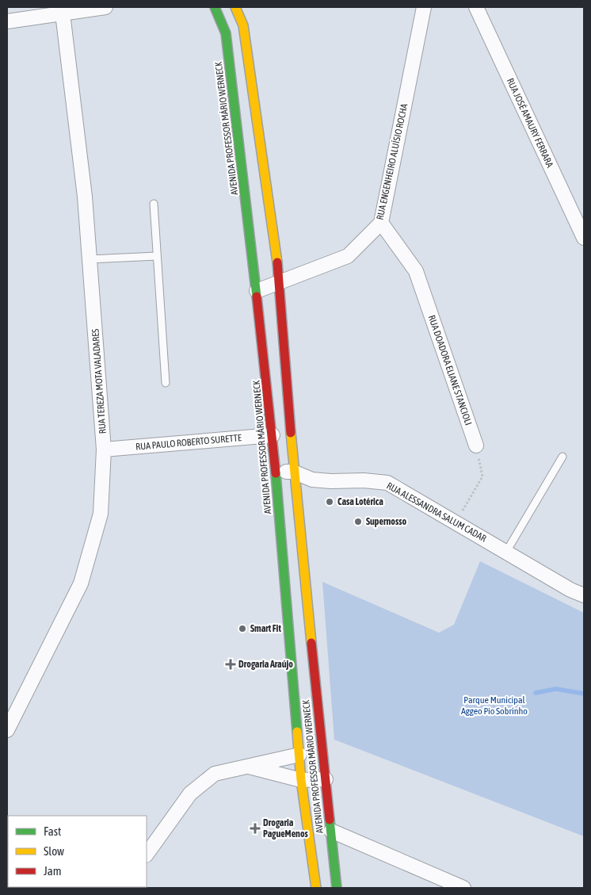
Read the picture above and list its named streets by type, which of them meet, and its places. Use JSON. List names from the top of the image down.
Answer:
{
  "streets": {
    "main road": ["AVENIDA PROFESSOR MÁRIO WERNECK"],
    "street": [
      "RUA JOSÉ AMAURY FERRARA",
      "RUA ENGENHEIRO ALUÍSIO ROCHA",
      "RUA DOADORA ELIANE STANCIOLI",
      "RUA TEREZA MOTA VALADARES",
      "RUA PAULO ROBERTO SURETTE",
      "RUA ALESSANDRA SALUM CADAR"
    ]
  },
  "crossings": [
    ["AVENIDA PROFESSOR MÁRIO WERNECK", "RUA ENGENHEIRO ALUÍSIO ROCHA"],
    ["AVENIDA PROFESSOR MÁRIO WERNECK", "RUA PAULO ROBERTO SURETTE"],
    ["AVENIDA PROFESSOR MÁRIO WERNECK", "RUA ALESSANDRA SALUM CADAR"],
    ["RUA ENGENHEIRO ALUÍSIO ROCHA", "RUA DOADORA ELIANE STANCIOLI"],
    ["RUA TEREZA MOTA VALADARES", "RUA PAULO ROBERTO SURETTE"]
  ],
  "parks": ["Parque Municipal Aggeo Pio Sobrinho"],
  "places": {
    "other": ["Casa Lotérica", "Supernosso", "Smart Fit"],
    "health": ["Drogaria Araújo", "Drogaria PagueMenos"]
  },
  "legend": ["Fast", "Slow", "Jam"]
}
